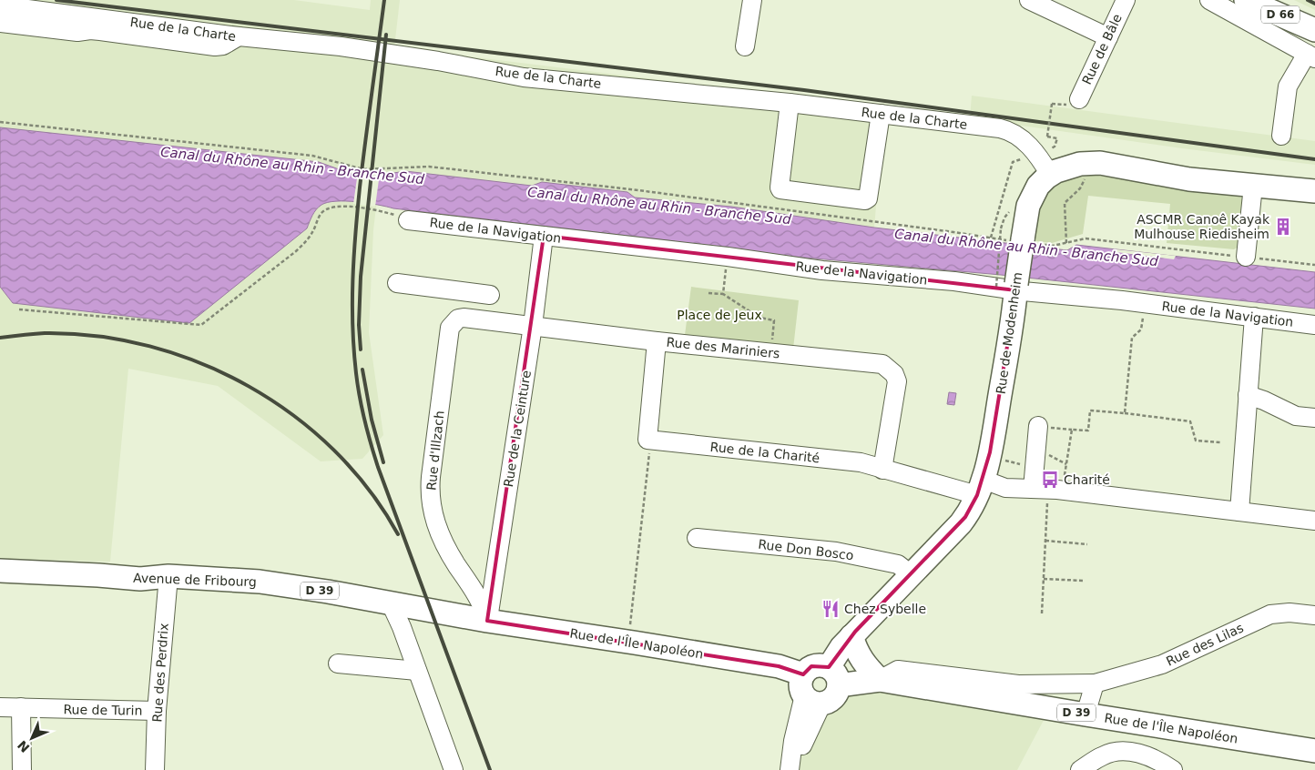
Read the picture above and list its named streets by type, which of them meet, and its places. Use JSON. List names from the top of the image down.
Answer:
{
  "streets": {
    "main road": [
      "D 66",
      "Rue de Modenheim",
      "Avenue de Fribourg",
      "D 39",
      "Rue de l'Île Napoléon"
    ],
    "street": [
      "Rue de la Charte",
      "Rue de Bâle",
      "Rue de la Navigation",
      "Rue des Mariniers",
      "Rue de la Ceinture",
      "Rue d'Illzach",
      "Rue de la Charité",
      "Rue Don Bosco",
      "Rue des Lilas",
      "Rue des Perdrix",
      "Rue de Turin"
    ]
  },
  "crossings": [
    ["Rue de la Charte", "Rue de Modenheim"],
    ["Rue de la Navigation", "Rue de Modenheim"],
    ["Rue de la Navigation", "Rue de la Ceinture"],
    ["Rue de Modenheim", "Rue de la Charité"],
    ["Rue de Modenheim", "Rue Don Bosco"],
    ["Rue de Modenheim", "Rue de l'Île Napoléon"],
    ["Rue des Mariniers", "Rue de la Ceinture"],
    ["Rue des Mariniers", "Rue d'Illzach"],
    ["Rue des Mariniers", "Rue de la Charité"],
    ["Rue de la Ceinture", "Rue d'Illzach"],
    ["Rue de la Ceinture", "Avenue de Fribourg"],
    ["Rue de la Ceinture", "Rue de l'Île Napoléon"],
    ["Rue d'Illzach", "Avenue de Fribourg"],
    ["Rue d'Illzach", "Rue de l'Île Napoléon"],
    ["Avenue de Fribourg", "D 39"],
    ["Avenue de Fribourg", "Rue de l'Île Napoléon"],
    ["Avenue de Fribourg", "Rue des Perdrix"],
    ["D 39", "Rue des Perdrix"],
    ["Rue de l'Île Napoléon", "Rue des Lilas"],
    ["Rue des Perdrix", "Rue de Turin"]
  ],
  "water": ["Canal du Rhône au Rhin - Branche Sud"],
  "parks": ["Place de Jeux"],
  "places": {
    "building": ["ASCMR Canoê Kayak Mulhouse Riedisheim"],
    "bus stop": ["Charité"],
    "restaurant": ["Chez Sybelle"]
  },
  "north": "bottom left"
}
